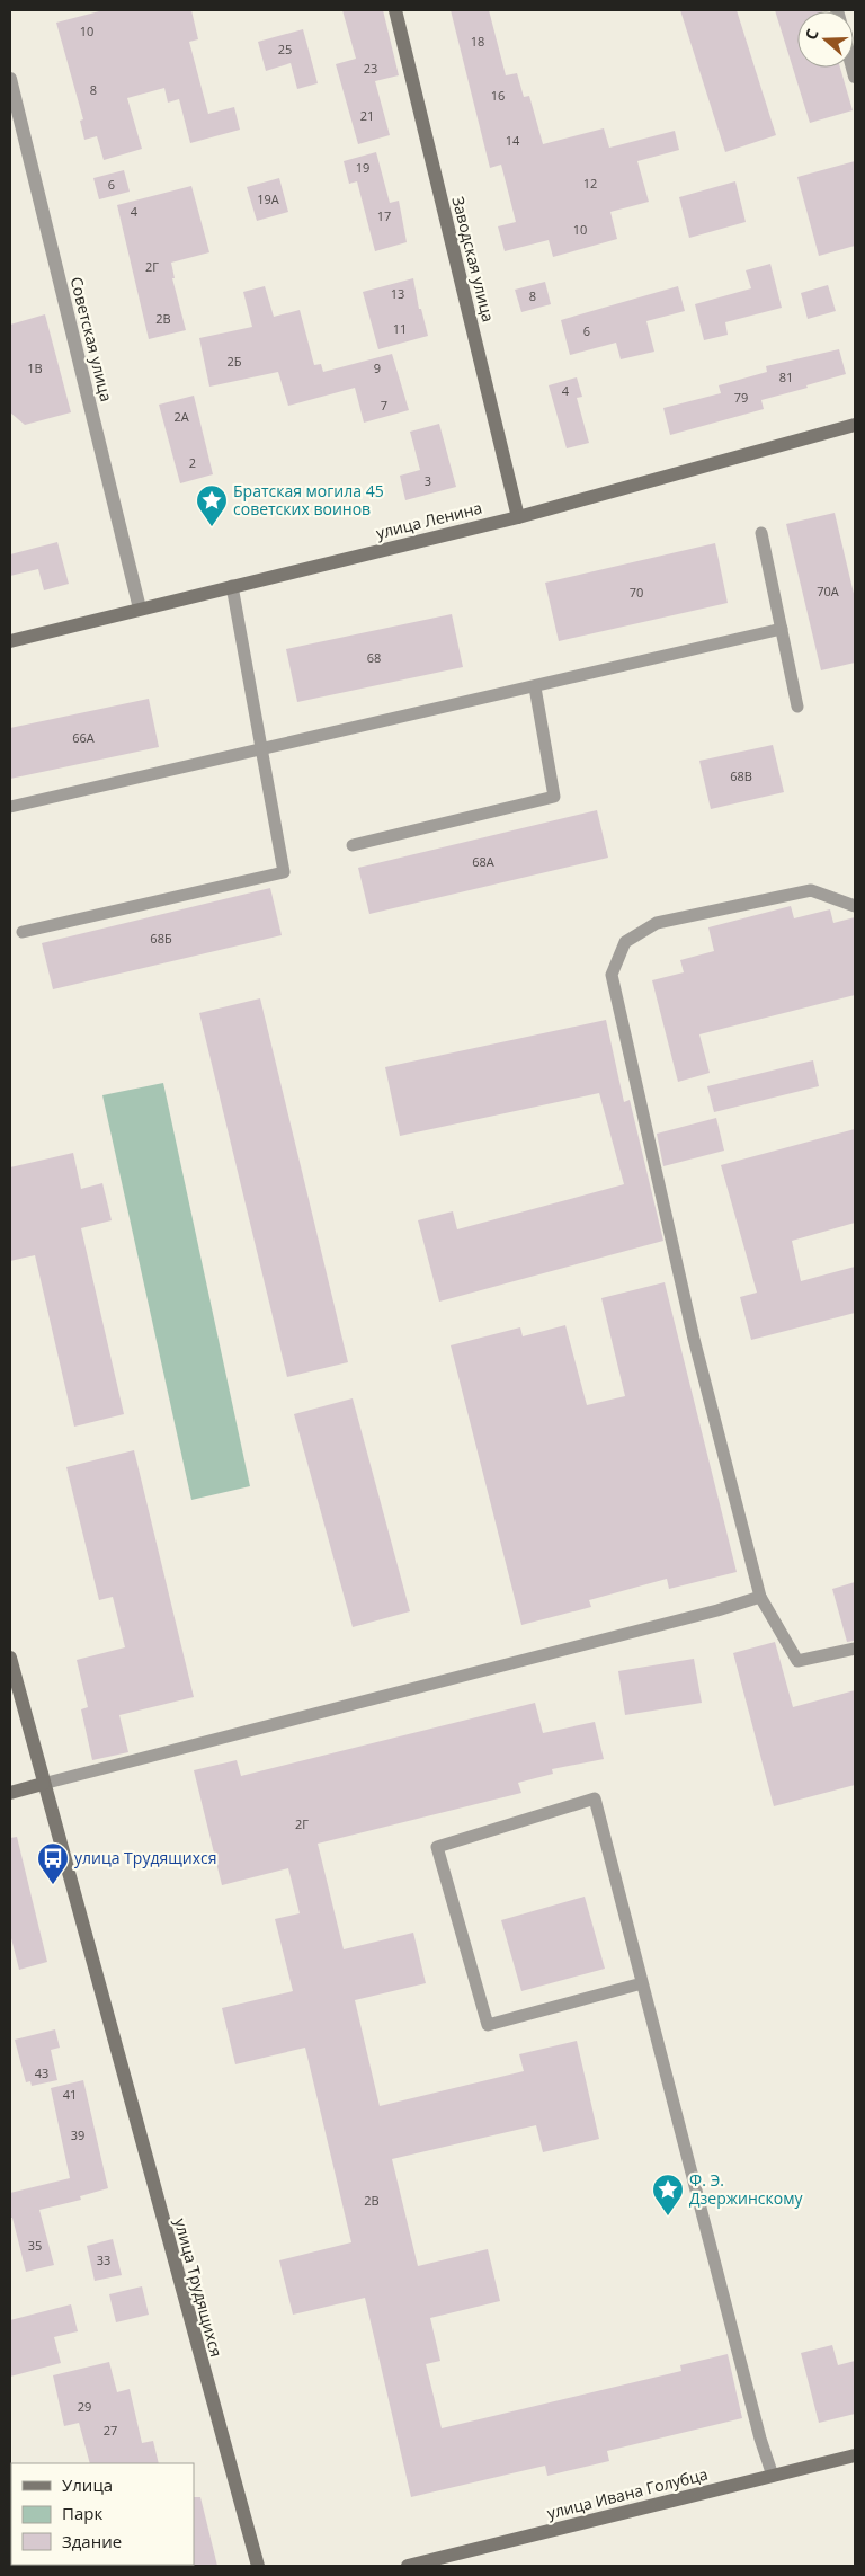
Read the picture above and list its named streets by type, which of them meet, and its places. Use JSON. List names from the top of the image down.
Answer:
{
  "streets": {
    "street": [
      "Заводская улица",
      "Советская улица",
      "улица Ленина",
      "улица Трудящихся",
      "улица Ивана Голубца"
    ]
  },
  "crossings": [
    ["Заводская улица", "улица Ленина"],
    ["Советская улица", "улица Ленина"]
  ],
  "places": {
    "place": ["Братская могила 45 советских воинов", "Ф. Э. Дзержинскому"],
    "bus stop": ["улица Трудящихся"]
  },
  "house_numbers": [
    "10",
    "18",
    "25",
    "23",
    "8",
    "16",
    "21",
    "14",
    "19",
    "12",
    "6",
    "19А",
    "4",
    "17",
    "10",
    "2Г",
    "13",
    "8",
    "2В",
    "11",
    "6",
    "2Б",
    "1В",
    "9",
    "81",
    "4",
    "79",
    "7",
    "2А",
    "2",
    "3",
    "70А",
    "70",
    "68",
    "66А",
    "68В",
    "68А",
    "68Б",
    "2Г",
    "43",
    "41",
    "39",
    "2В",
    "35",
    "33",
    "29",
    "27"
  ],
  "legend": ["Улица", "Парк", "Здание"],
  "north": "left"
}
